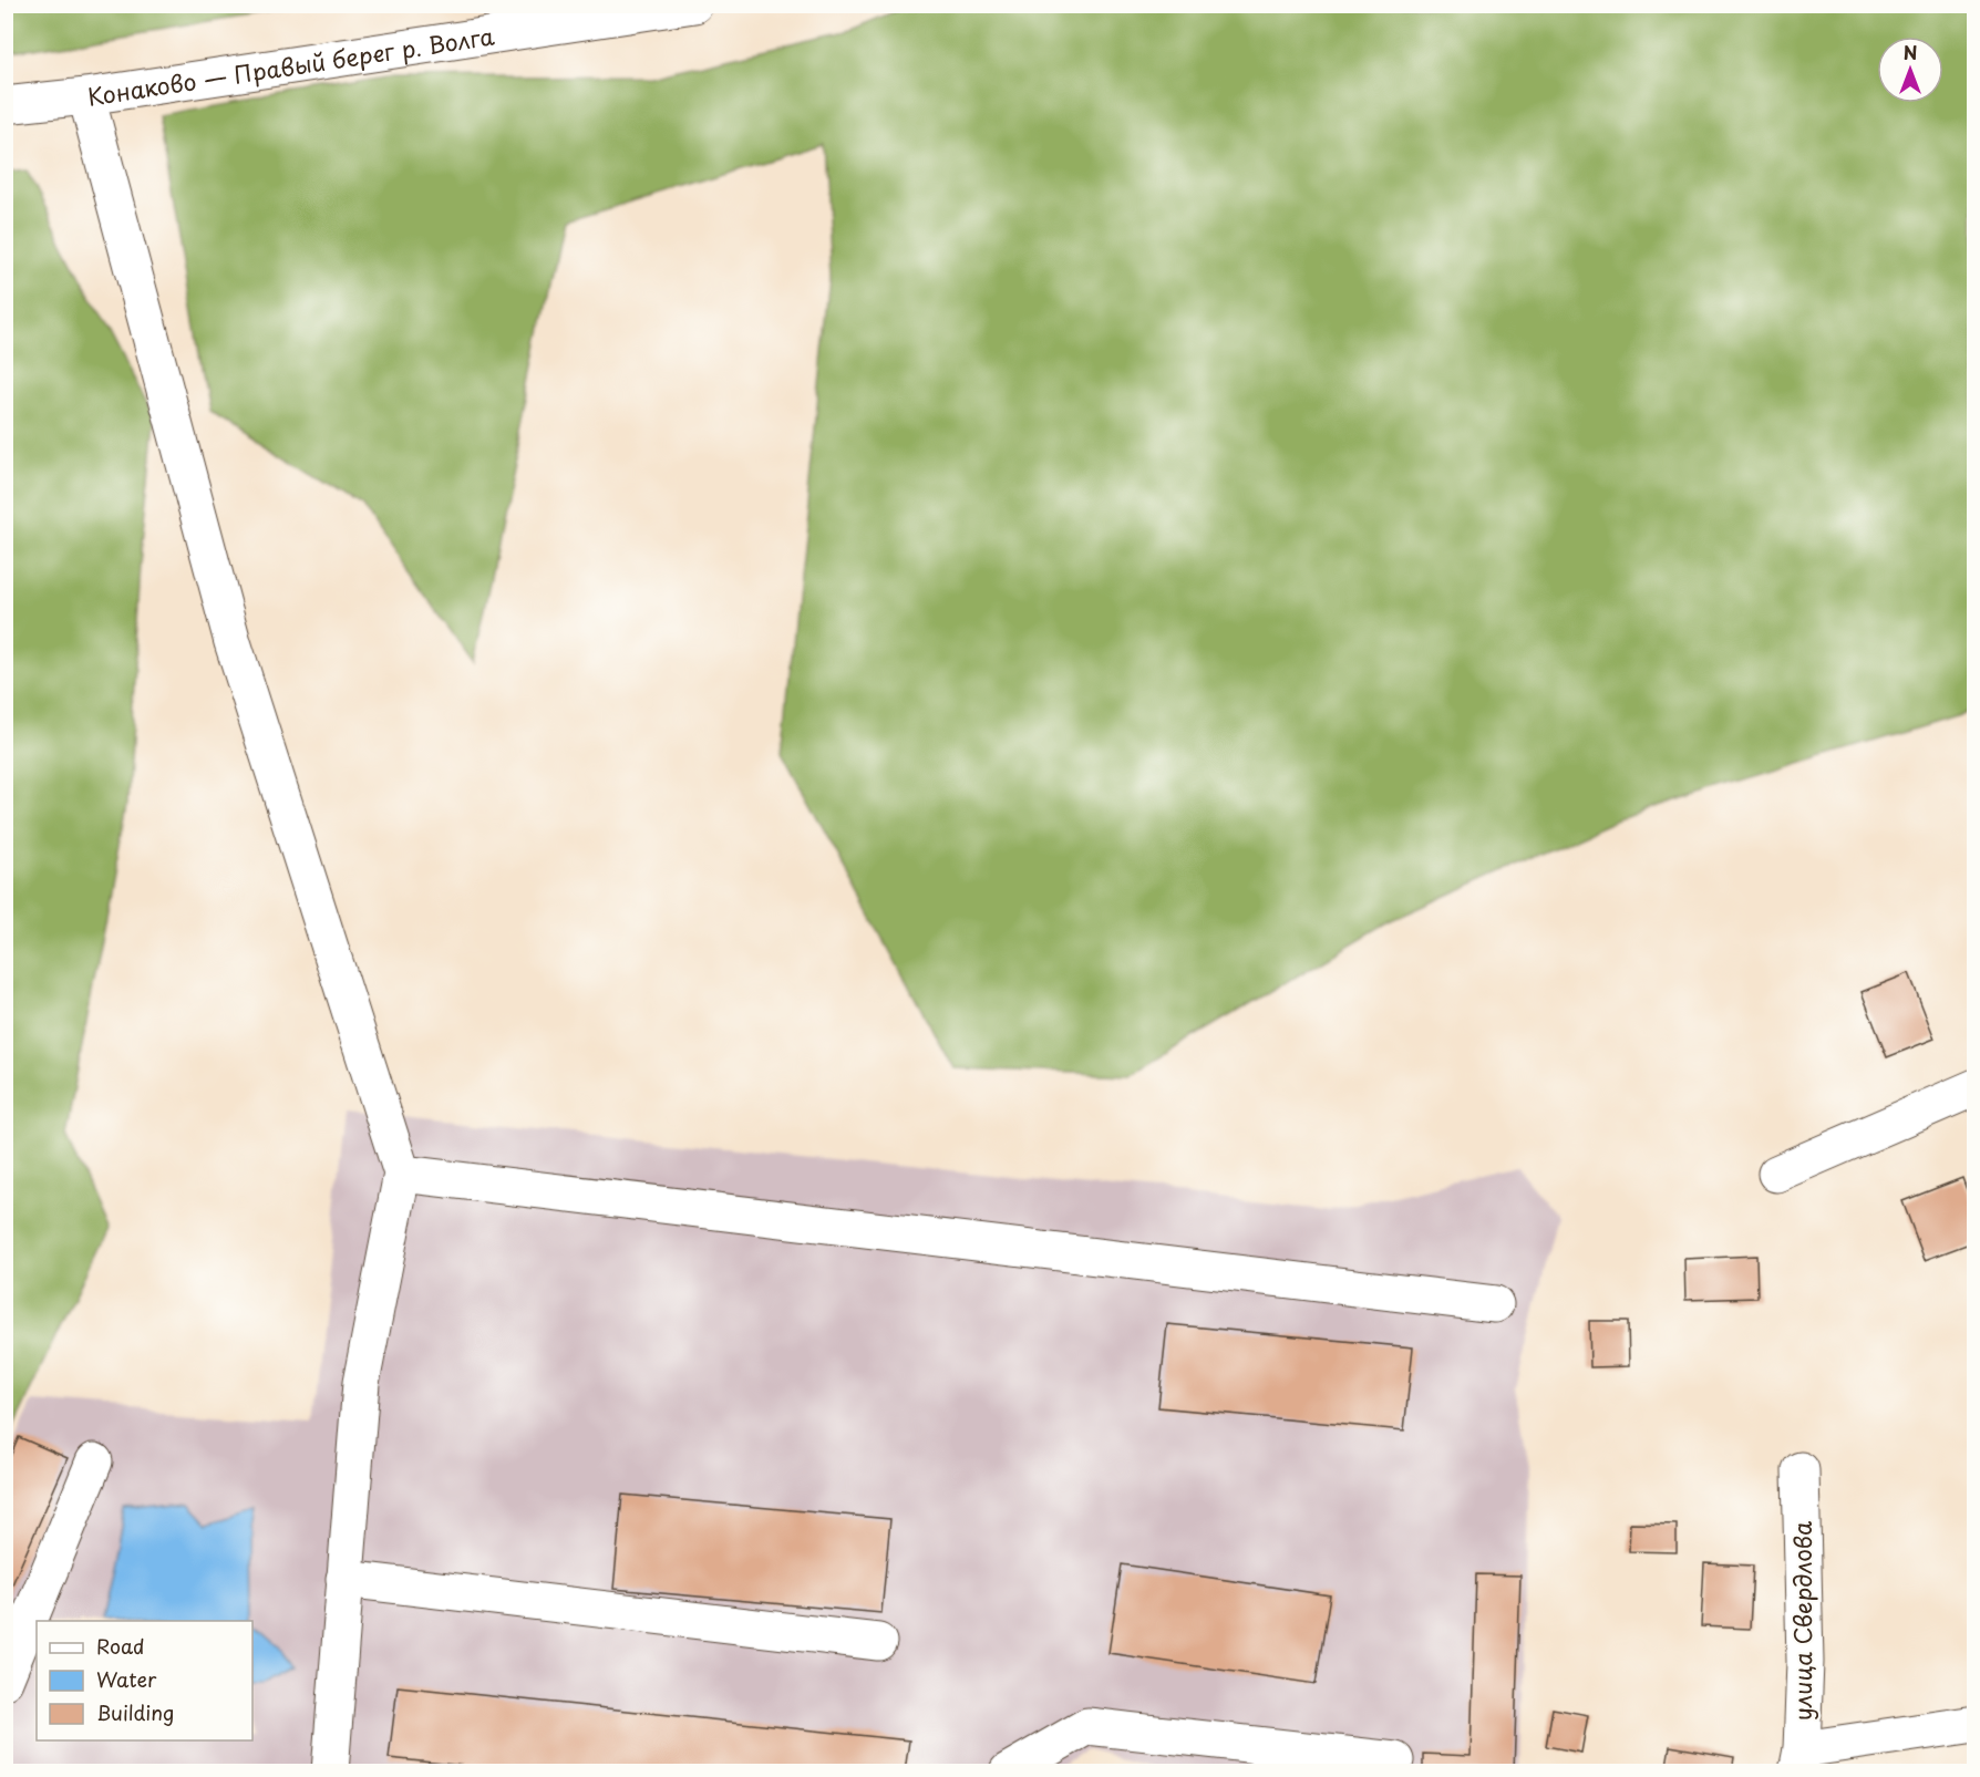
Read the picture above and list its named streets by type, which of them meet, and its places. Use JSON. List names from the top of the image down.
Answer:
{
  "streets": {
    "street": ["Конаково — Правый берег р. Волга", "улица Свердлова"]
  },
  "legend": ["Road", "Water", "Building"],
  "north": "top"
}
